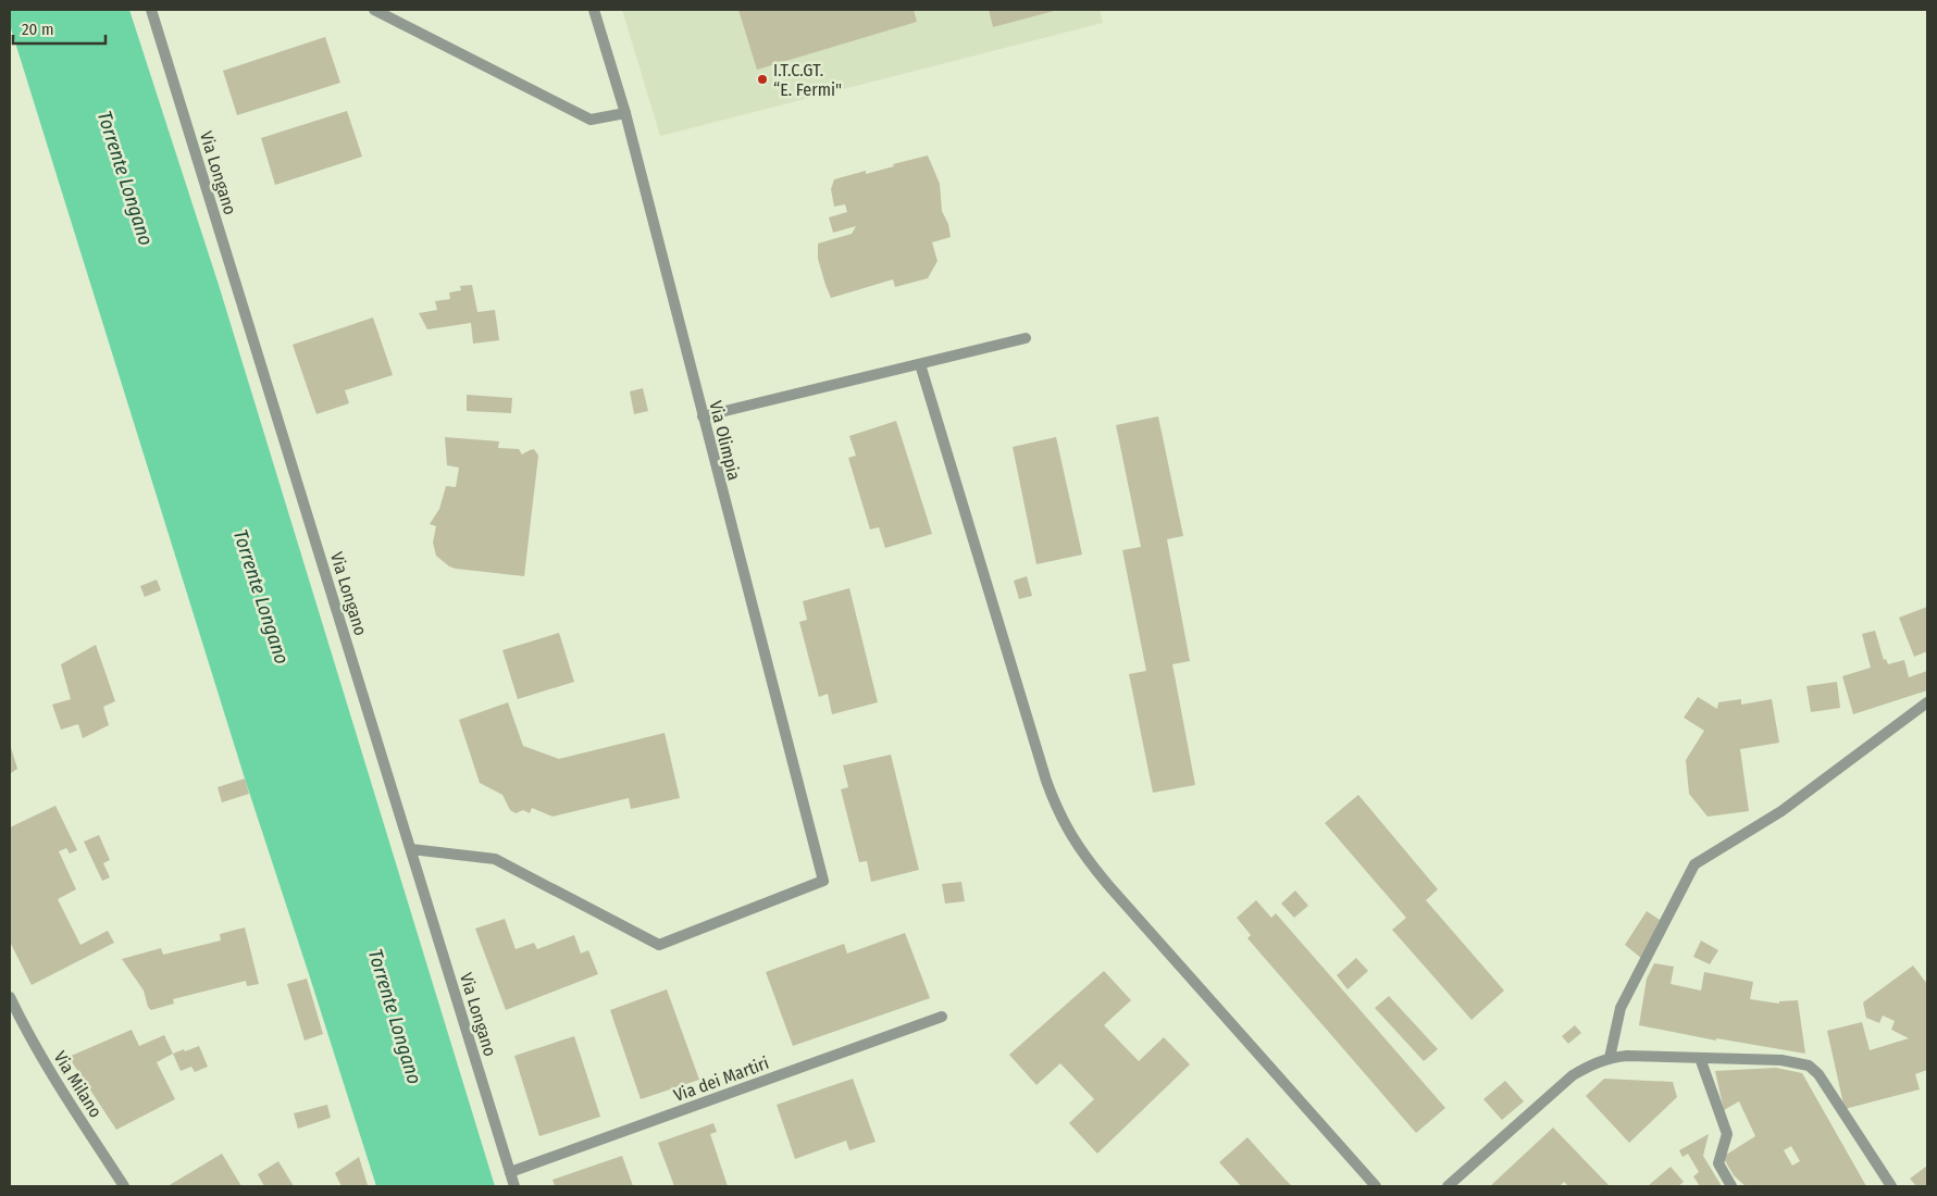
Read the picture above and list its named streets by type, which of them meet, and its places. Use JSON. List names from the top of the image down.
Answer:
{
  "streets": {
    "street": [
      "Via Longano",
      "Via Olimpia",
      "Via dei Martiri",
      "Via Milano"
    ]
  },
  "crossings": [
    ["Via Longano", "Via Olimpia"],
    ["Via Longano", "Via dei Martiri"]
  ],
  "water": ["Torrente Longano"],
  "places": ["I.T.C.GT. “E. Fermi\""],
  "scale_bar": "20 m"
}
